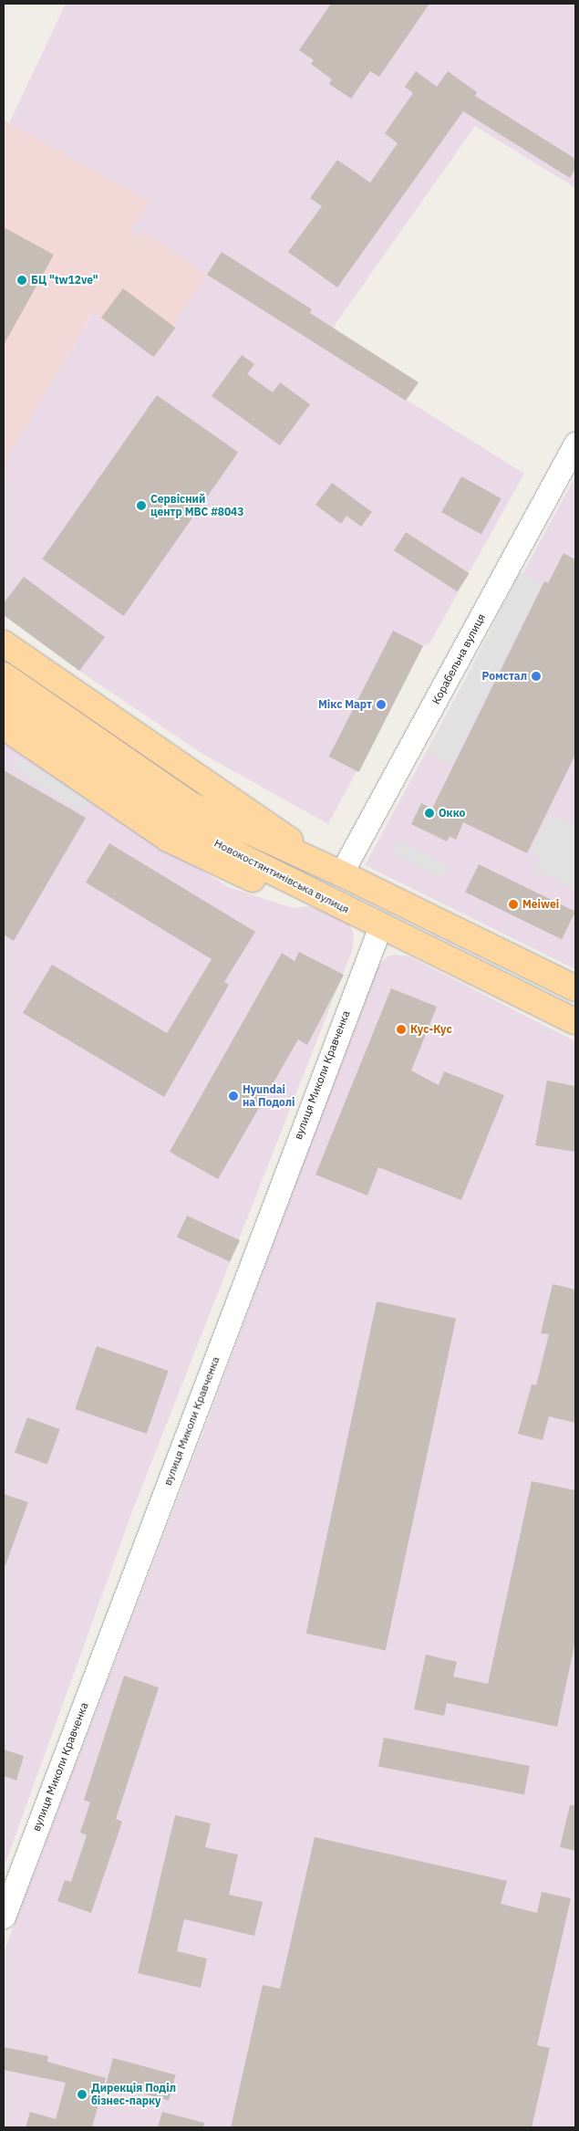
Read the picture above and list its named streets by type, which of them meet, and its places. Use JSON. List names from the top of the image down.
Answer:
{
  "streets": {
    "main road": ["Новокостянтинівська вулиця"],
    "street": ["Корабельна вулиця", "вулиця Миколи Кравченка"]
  },
  "crossings": [
    ["Корабельна вулиця", "Новокостянтинівська вулиця"],
    ["Новокостянтинівська вулиця", "вулиця Миколи Кравченка"]
  ],
  "places": [
    "БЦ \"tw12ve\"",
    "Сервісний центр МВС #8043",
    "Ромстал",
    "Мікс Март",
    "Окко",
    "Meiwei",
    "Кус-Кус",
    "Hyundai на Подолі",
    "Дирекція Поділ бізнес-парку"
  ]
}
